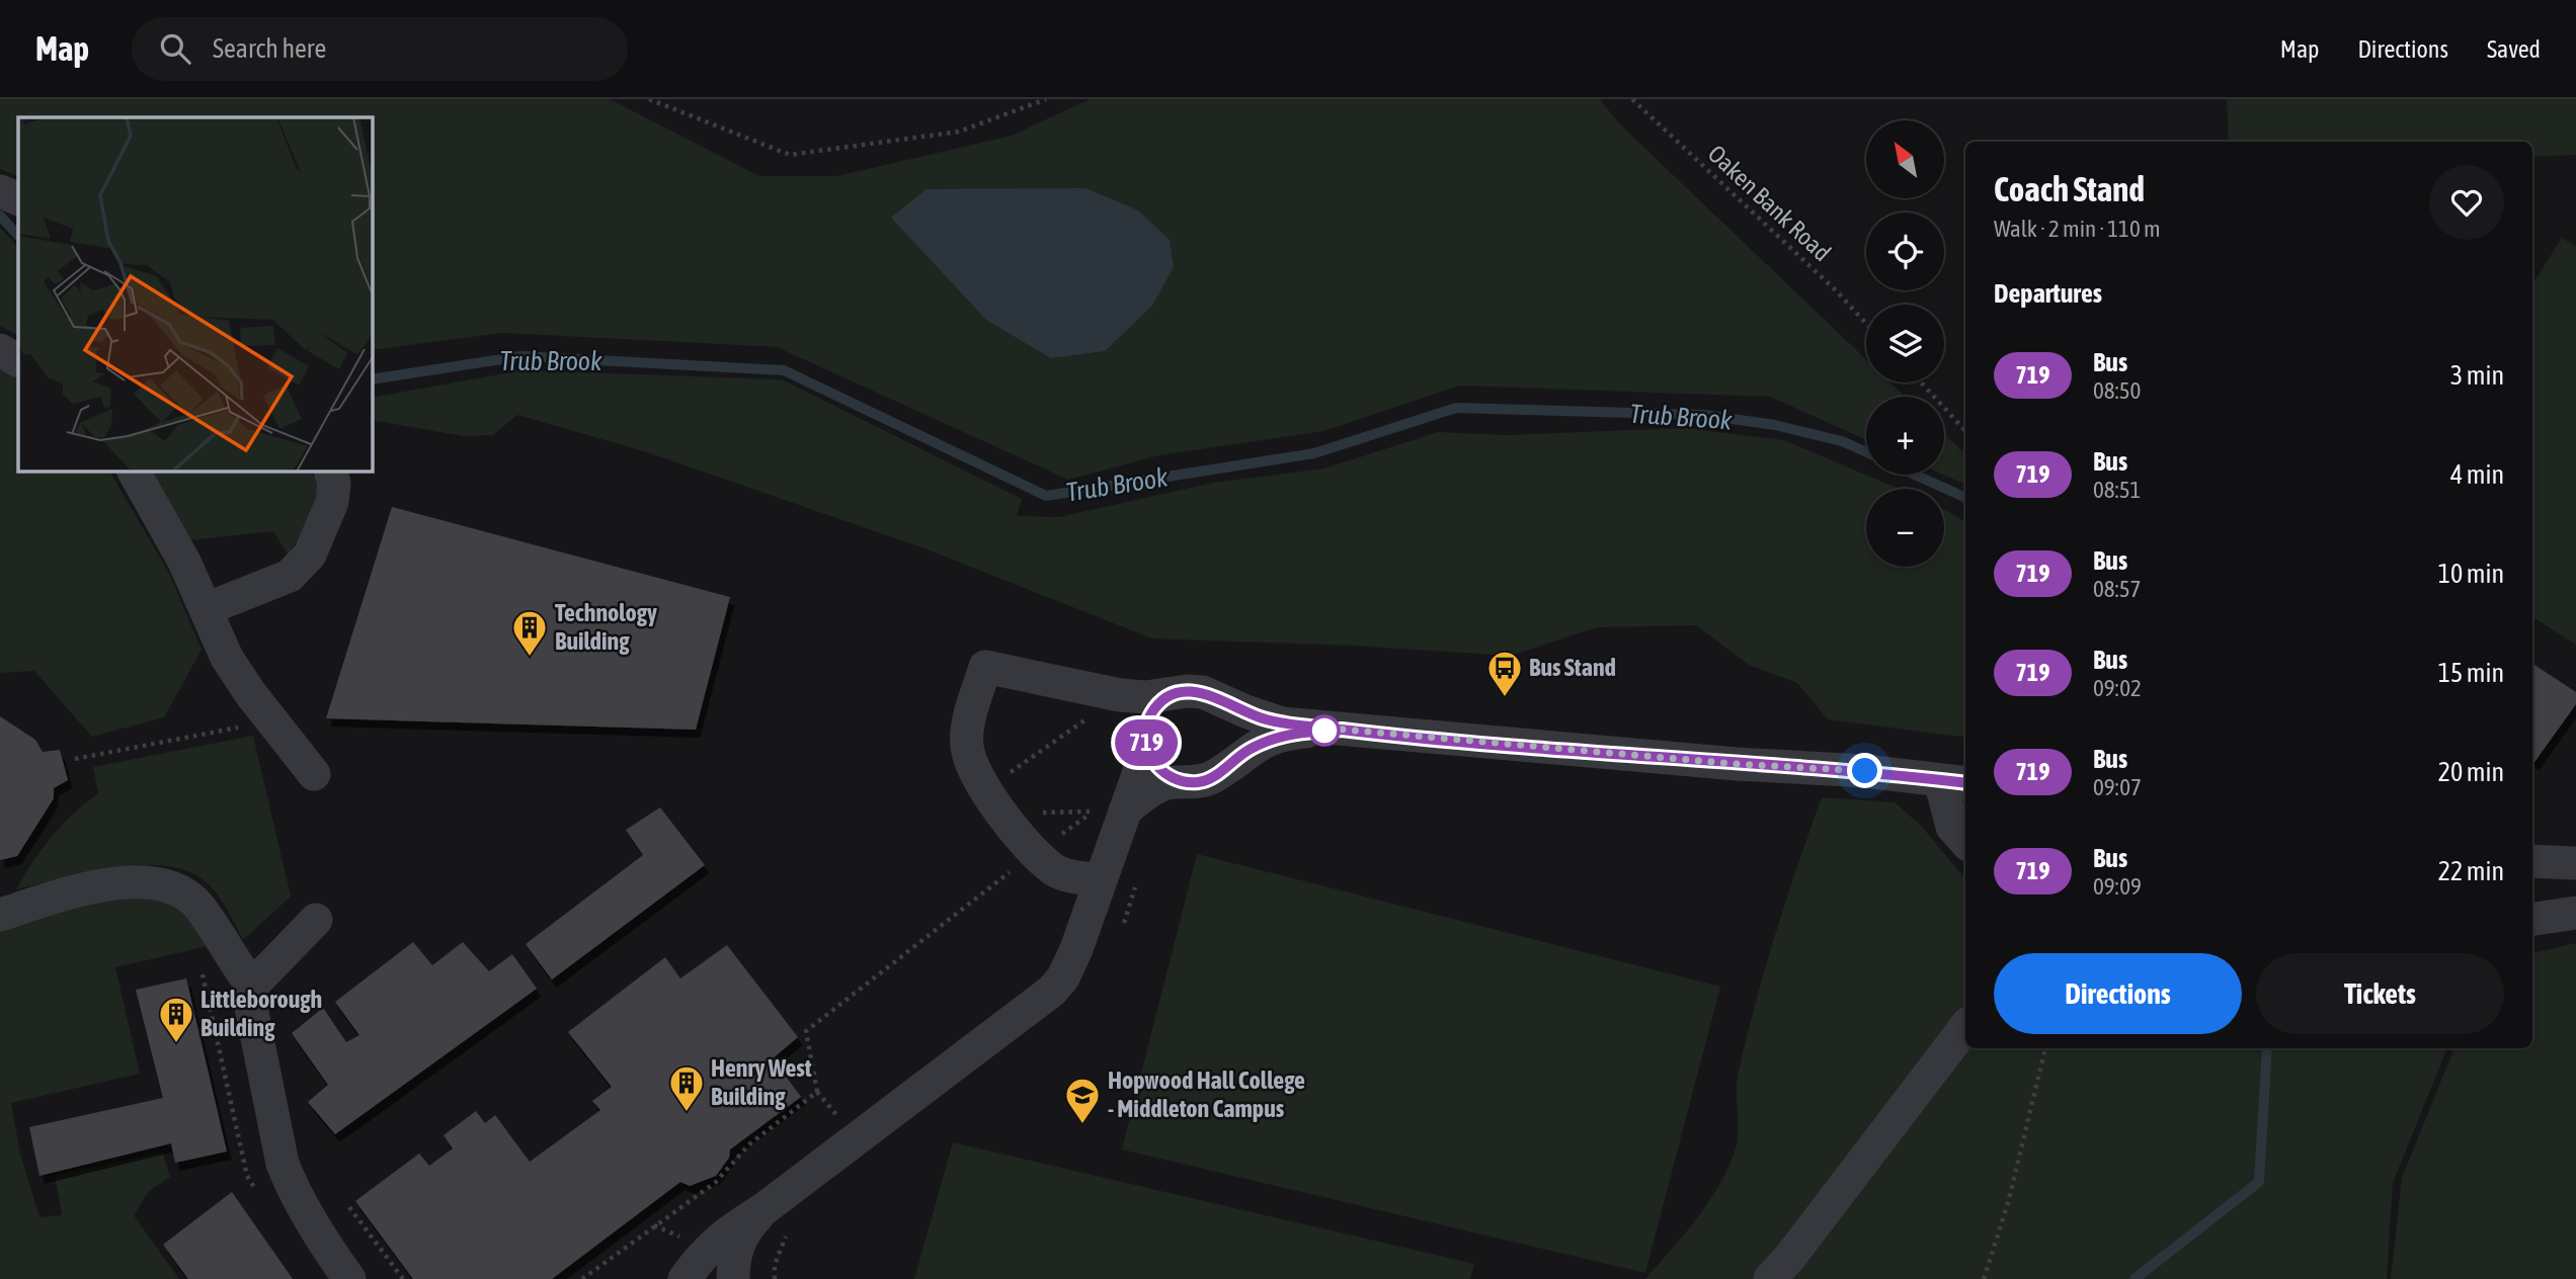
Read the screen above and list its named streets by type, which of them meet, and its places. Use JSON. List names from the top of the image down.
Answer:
{
  "streets": {
    "path": ["Oaken Bank Road"]
  },
  "water": ["Trub Brook"],
  "places": {
    "building": ["Technology Building", "Littleborough Building", "Henry West Building"],
    "bus stop": ["Bus Stand"],
    "school or university": ["Hopwood Hall College - Middleton Campus"]
  },
  "lines": ["bus line 719"],
  "north": "top left",
  "page": {
    "header": "Map",
    "search": "Search here",
    "nav": ["Map", "Directions", "Saved"],
    "on_map": "719",
    "map_buttons": ["+", "−"],
    "heading": [
      ["Coach Stand", "Walk · 2 min · 110 m"],
      "Departures"
    ],
    "list": [
      {
        "mark": "719",
        "name": "Bus",
        "note": "08:50",
        "value": "3 min"
      },
      {
        "mark": "719",
        "name": "Bus",
        "note": "08:51",
        "value": "4 min"
      },
      {
        "mark": "719",
        "name": "Bus",
        "note": "08:57",
        "value": "10 min"
      },
      {
        "mark": "719",
        "name": "Bus",
        "note": "09:02",
        "value": "15 min"
      },
      {
        "mark": "719",
        "name": "Bus",
        "note": "09:07",
        "value": "20 min"
      },
      {
        "mark": "719",
        "name": "Bus",
        "note": "09:09",
        "value": "22 min"
      }
    ],
    "buttons": ["Directions", "Tickets"]
  }
}
